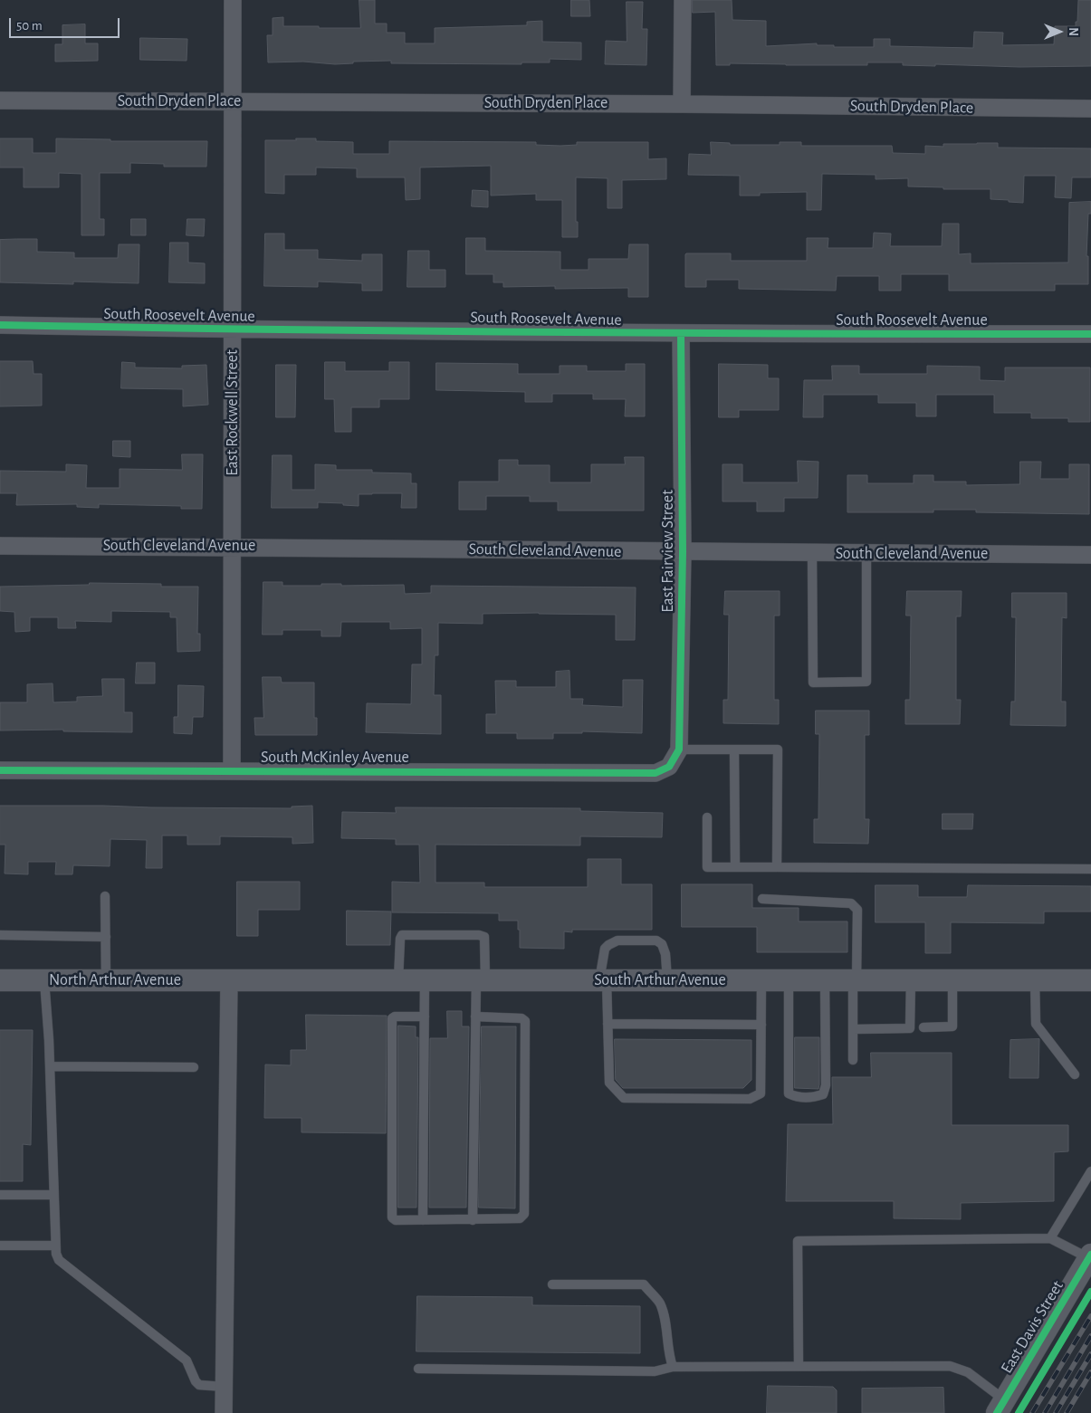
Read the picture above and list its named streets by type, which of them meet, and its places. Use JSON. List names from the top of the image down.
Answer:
{
  "streets": {
    "street": [
      "South Dryden Place",
      "South Roosevelt Avenue",
      "East Rockwell Street",
      "South Cleveland Avenue",
      "East Fairview Street",
      "South McKinley Avenue",
      "North Arthur Avenue",
      "South Arthur Avenue",
      "East Davis Street"
    ]
  },
  "crossings": [
    ["South Dryden Place", "East Rockwell Street"],
    ["South Roosevelt Avenue", "East Rockwell Street"],
    ["South Roosevelt Avenue", "East Fairview Street"],
    ["East Rockwell Street", "South Cleveland Avenue"],
    ["East Rockwell Street", "South McKinley Avenue"],
    ["South Cleveland Avenue", "East Fairview Street"],
    ["East Fairview Street", "South McKinley Avenue"],
    ["North Arthur Avenue", "South Arthur Avenue"]
  ],
  "scale_bar": "50 m",
  "north": "right"
}
